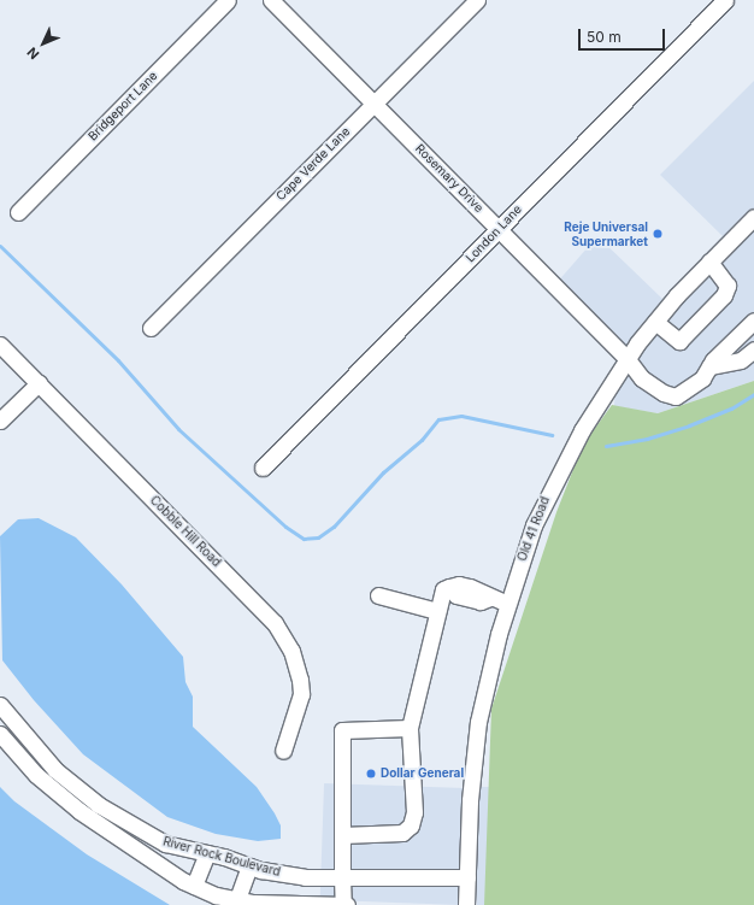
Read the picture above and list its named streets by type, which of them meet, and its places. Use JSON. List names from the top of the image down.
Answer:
{
  "streets": {
    "street": [
      "Bridgeport Lane",
      "Cape Verde Lane",
      "Rosemary Drive",
      "London Lane",
      "Old 41 Road",
      "Cobble Hill Road",
      "River Rock Boulevard"
    ]
  },
  "crossings": [
    ["Cape Verde Lane", "Rosemary Drive"],
    ["Rosemary Drive", "London Lane"],
    ["Rosemary Drive", "Old 41 Road"],
    ["Old 41 Road", "River Rock Boulevard"]
  ],
  "places": ["Reje Universal Supermarket", "Dollar General"],
  "scale_bar": "50 m",
  "north": "bottom left"
}
